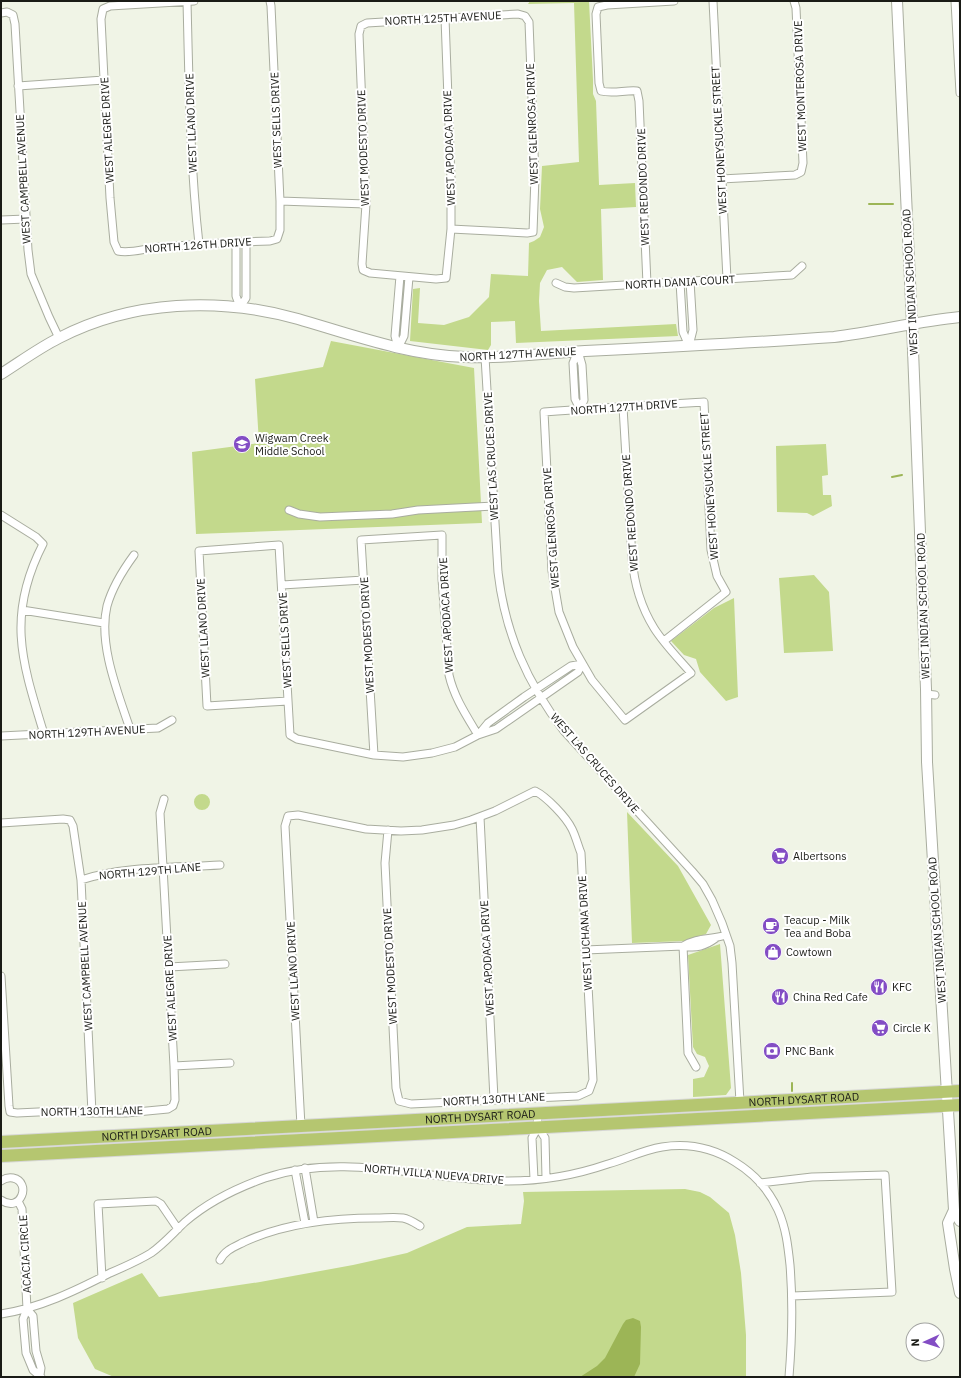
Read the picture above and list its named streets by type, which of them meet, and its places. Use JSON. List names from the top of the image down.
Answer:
{
  "streets": {
    "main road": ["WEST INDIAN SCHOOL ROAD", "NORTH 127TH AVENUE", "NORTH DYSART ROAD"],
    "street": [
      "NORTH 125TH AVENUE",
      "WEST MONTEROSA DRIVE",
      "WEST SELLS DRIVE",
      "WEST LLANO DRIVE",
      "WEST GLENROSA DRIVE",
      "WEST ALEGRE DRIVE",
      "WEST HONEYSUCKLE STREET",
      "WEST MODESTO DRIVE",
      "WEST APODACA DRIVE",
      "WEST CAMPBELL AVENUE",
      "WEST REDONDO DRIVE",
      "NORTH 126TH DRIVE",
      "NORTH DANIA COURT",
      "NORTH 127TH DRIVE",
      "WEST LAS CRUCES DRIVE",
      "NORTH 129TH AVENUE",
      "NORTH 129TH LANE",
      "WEST LUCHANA DRIVE",
      "NORTH 130TH LANE",
      "NORTH VILLA NUEVA DRIVE",
      "ACACIA CIRCLE"
    ]
  },
  "crossings": [
    ["NORTH 125TH AVENUE", "WEST GLENROSA DRIVE"],
    ["NORTH 125TH AVENUE", "WEST MODESTO DRIVE"],
    ["NORTH 125TH AVENUE", "WEST APODACA DRIVE"],
    ["WEST MONTEROSA DRIVE", "WEST HONEYSUCKLE STREET"],
    ["WEST SELLS DRIVE", "WEST LLANO DRIVE"],
    ["WEST SELLS DRIVE", "WEST MODESTO DRIVE"],
    ["WEST SELLS DRIVE", "NORTH 126TH DRIVE"],
    ["WEST LLANO DRIVE", "WEST ALEGRE DRIVE"],
    ["WEST LLANO DRIVE", "WEST MODESTO DRIVE"],
    ["WEST LLANO DRIVE", "NORTH 126TH DRIVE"],
    ["WEST LLANO DRIVE", "NORTH DYSART ROAD"],
    ["WEST GLENROSA DRIVE", "WEST APODACA DRIVE"],
    ["WEST GLENROSA DRIVE", "WEST REDONDO DRIVE"],
    ["WEST GLENROSA DRIVE", "NORTH 127TH DRIVE"],
    ["WEST ALEGRE DRIVE", "NORTH 126TH DRIVE"],
    ["WEST ALEGRE DRIVE", "NORTH 129TH LANE"],
    ["WEST ALEGRE DRIVE", "NORTH 130TH LANE"],
    ["WEST HONEYSUCKLE STREET", "WEST REDONDO DRIVE"],
    ["WEST HONEYSUCKLE STREET", "NORTH DANIA COURT"],
    ["WEST HONEYSUCKLE STREET", "NORTH 127TH DRIVE"],
    ["WEST MODESTO DRIVE", "WEST APODACA DRIVE"],
    ["WEST MODESTO DRIVE", "NORTH 130TH LANE"],
    ["WEST APODACA DRIVE", "WEST LUCHANA DRIVE"],
    ["WEST APODACA DRIVE", "NORTH 130TH LANE"],
    ["WEST CAMPBELL AVENUE", "NORTH 127TH AVENUE"],
    ["WEST CAMPBELL AVENUE", "NORTH 129TH LANE"],
    ["WEST CAMPBELL AVENUE", "NORTH 130TH LANE"],
    ["WEST REDONDO DRIVE", "NORTH DANIA COURT"],
    ["WEST REDONDO DRIVE", "NORTH 127TH DRIVE"],
    ["WEST INDIAN SCHOOL ROAD", "NORTH 127TH AVENUE"],
    ["WEST INDIAN SCHOOL ROAD", "NORTH DYSART ROAD"],
    ["NORTH 127TH AVENUE", "WEST LAS CRUCES DRIVE"],
    ["WEST LAS CRUCES DRIVE", "NORTH DYSART ROAD"],
    ["WEST LUCHANA DRIVE", "NORTH 130TH LANE"],
    ["NORTH VILLA NUEVA DRIVE", "ACACIA CIRCLE"]
  ],
  "places": {
    "school or university": ["Wigwam Creek Middle School"],
    "supermarket": ["Albertsons", "Circle K"],
    "cafe": ["Teacup - Milk Tea and Boba"],
    "shop": ["Cowtown"],
    "restaurant": ["KFC", "China Red Cafe"],
    "bank": ["PNC Bank"]
  },
  "north": "left"
}
